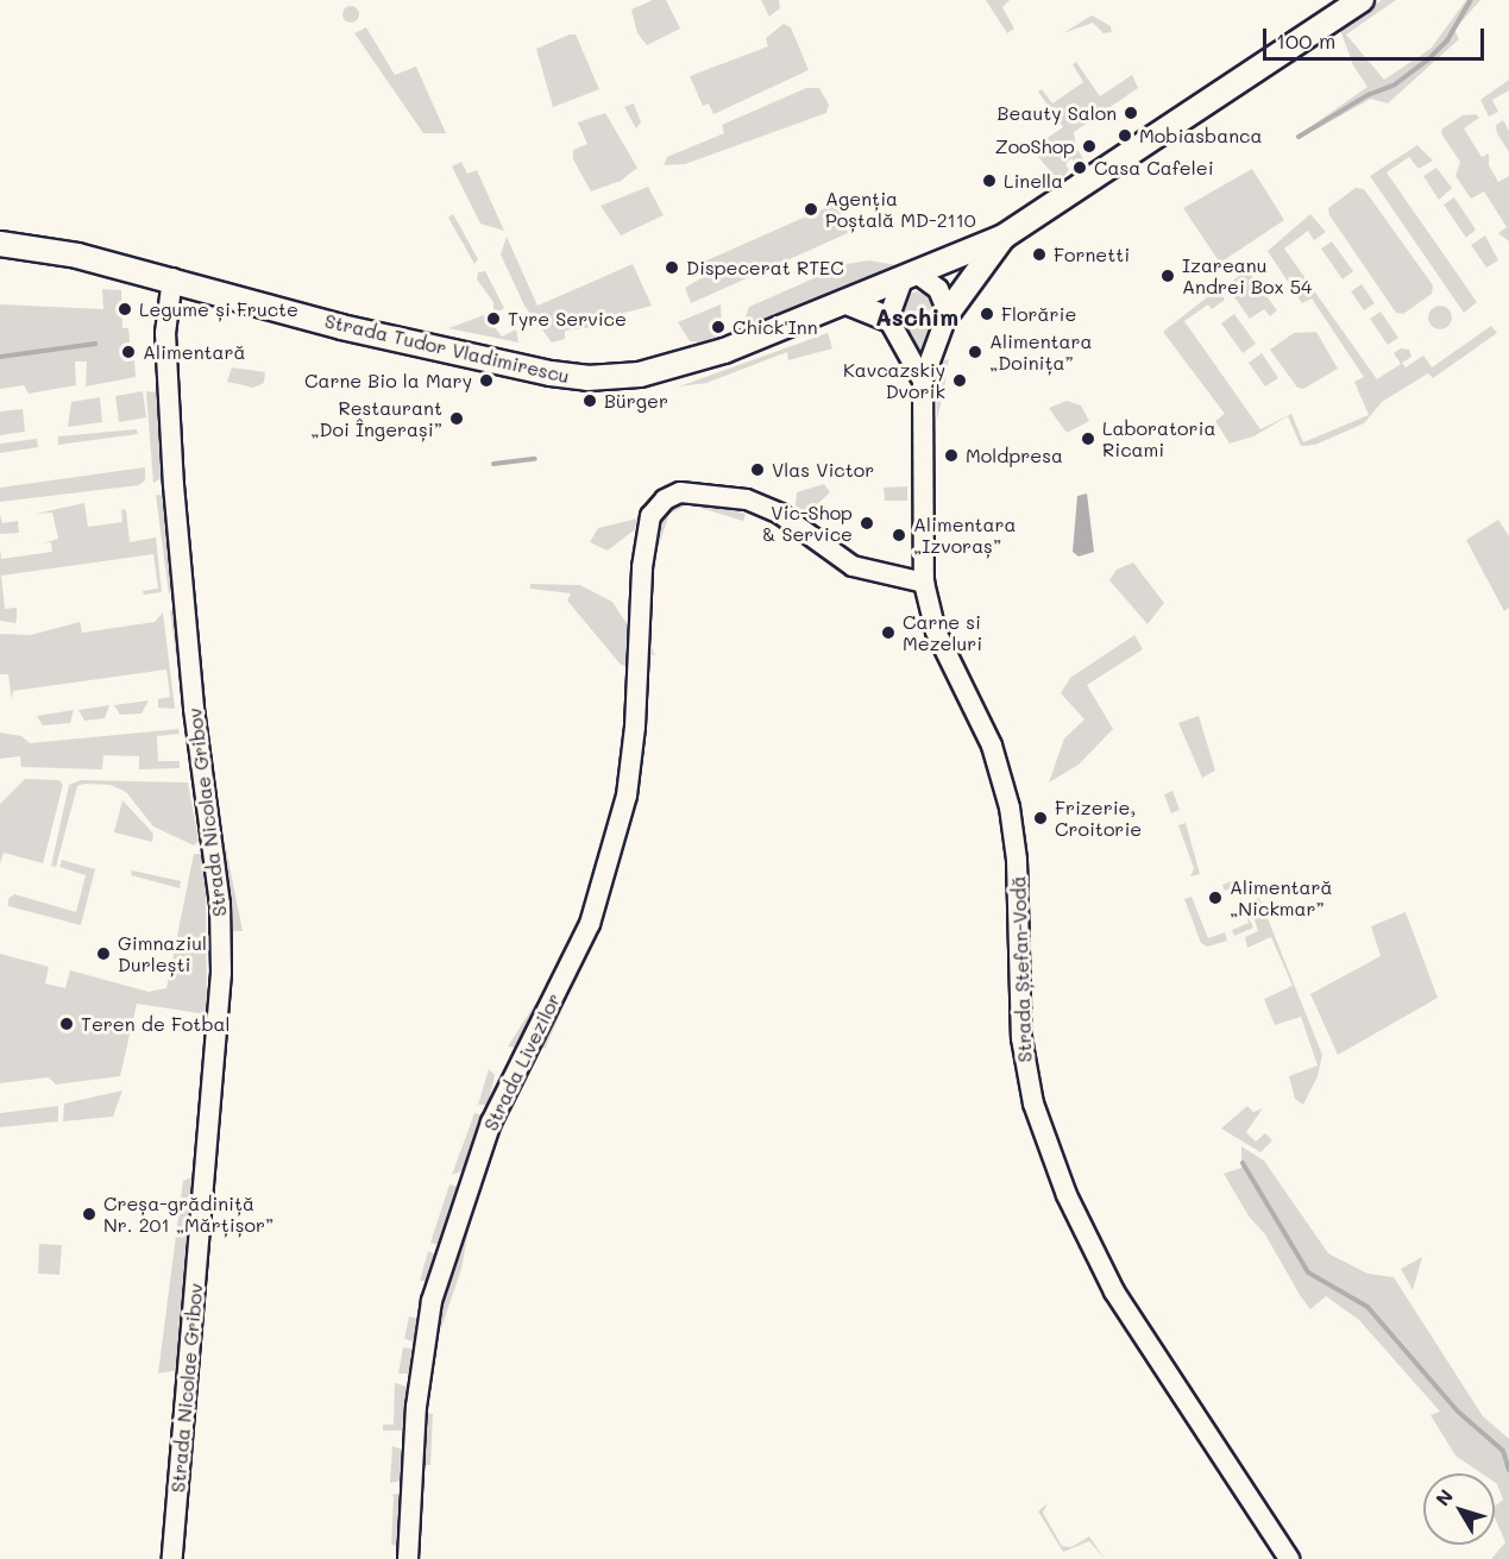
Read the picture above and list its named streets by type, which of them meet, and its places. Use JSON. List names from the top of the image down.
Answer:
{
  "streets": {
    "main road": ["Strada Tudor Vladimirescu"],
    "street": ["Strada Nicolae Gribov", "Strada Ștefan-Vodă", "Strada Livezilor"]
  },
  "crossings": [
    ["Strada Tudor Vladimirescu", "Strada Nicolae Gribov"],
    ["Strada Ștefan-Vodă", "Strada Livezilor"]
  ],
  "districts": ["Aschim"],
  "places": [
    "Beauty Salon",
    "Mobiasbanca",
    "ZooShop",
    "Casa Cafelei",
    "Linella",
    "Agenția Poștală MD-2110",
    "Fornetti",
    "Dispecerat RTEC",
    "Izareanu Andrei Box 54",
    "Legume și Fructe",
    "Florărie",
    "Tyre Service",
    "Chick'Inn",
    "Alimentară",
    "Alimentara „Doinița”",
    "Carne Bio la Mary",
    "Kavcazskiy Dvorik",
    "Bürger",
    "Restaurant „Doi Îngerași”",
    "Laboratoria Ricami",
    "Moldpresa",
    "Vlas Victor",
    "Vic-Shop & Service",
    "Alimentara „Izvoraș”",
    "Carne si Mezeluri",
    "Frizerie, Croitorie",
    "Alimentară „Nickmar”",
    "Gimnaziul Durlești",
    "Teren de Fotbal",
    "Creșa-grădiniță Nr. 201 „Mărțișor”"
  ],
  "scale_bar": "100 m",
  "north": "top left"
}
